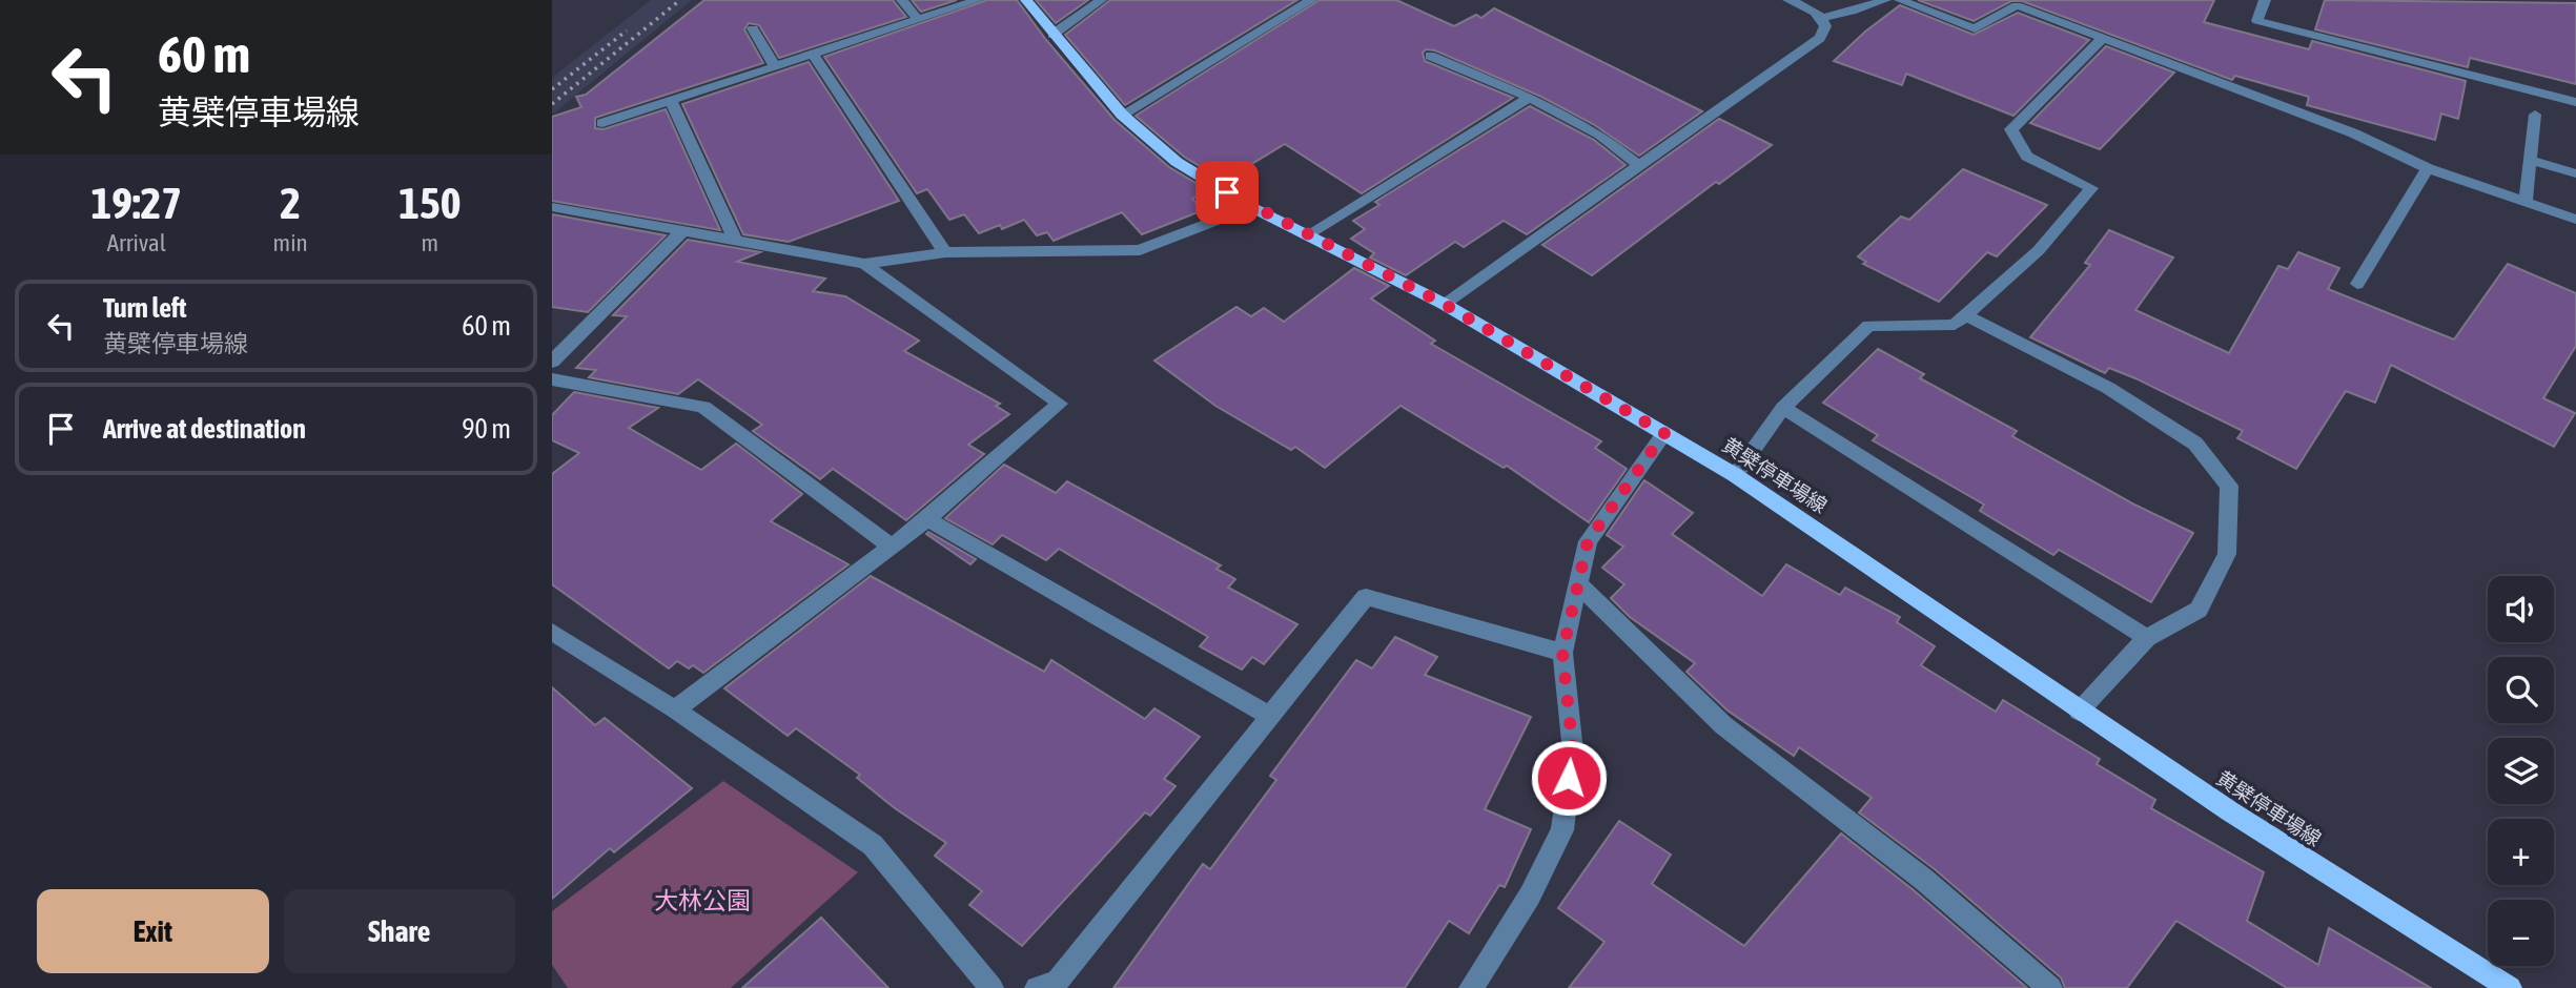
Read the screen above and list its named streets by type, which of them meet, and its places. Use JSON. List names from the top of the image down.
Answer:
{
  "streets": {
    "main road": ["黄檗停車場線"]
  },
  "parks": ["大林公園"],
  "page": {
    "turn": ["60 m", "黄檗停車場線"],
    "eta": [
      "19:27",
      "Arrival",
      "2",
      "min",
      "150",
      "m"
    ],
    "list": [
      {
        "name": "Turn left",
        "note": "黄檗停車場線",
        "value": "60 m"
      },
      {
        "name": "Arrive at destination",
        "value": "90 m"
      }
    ],
    "map_buttons": ["+", "−"],
    "buttons": ["Exit", "Share"]
  }
}
